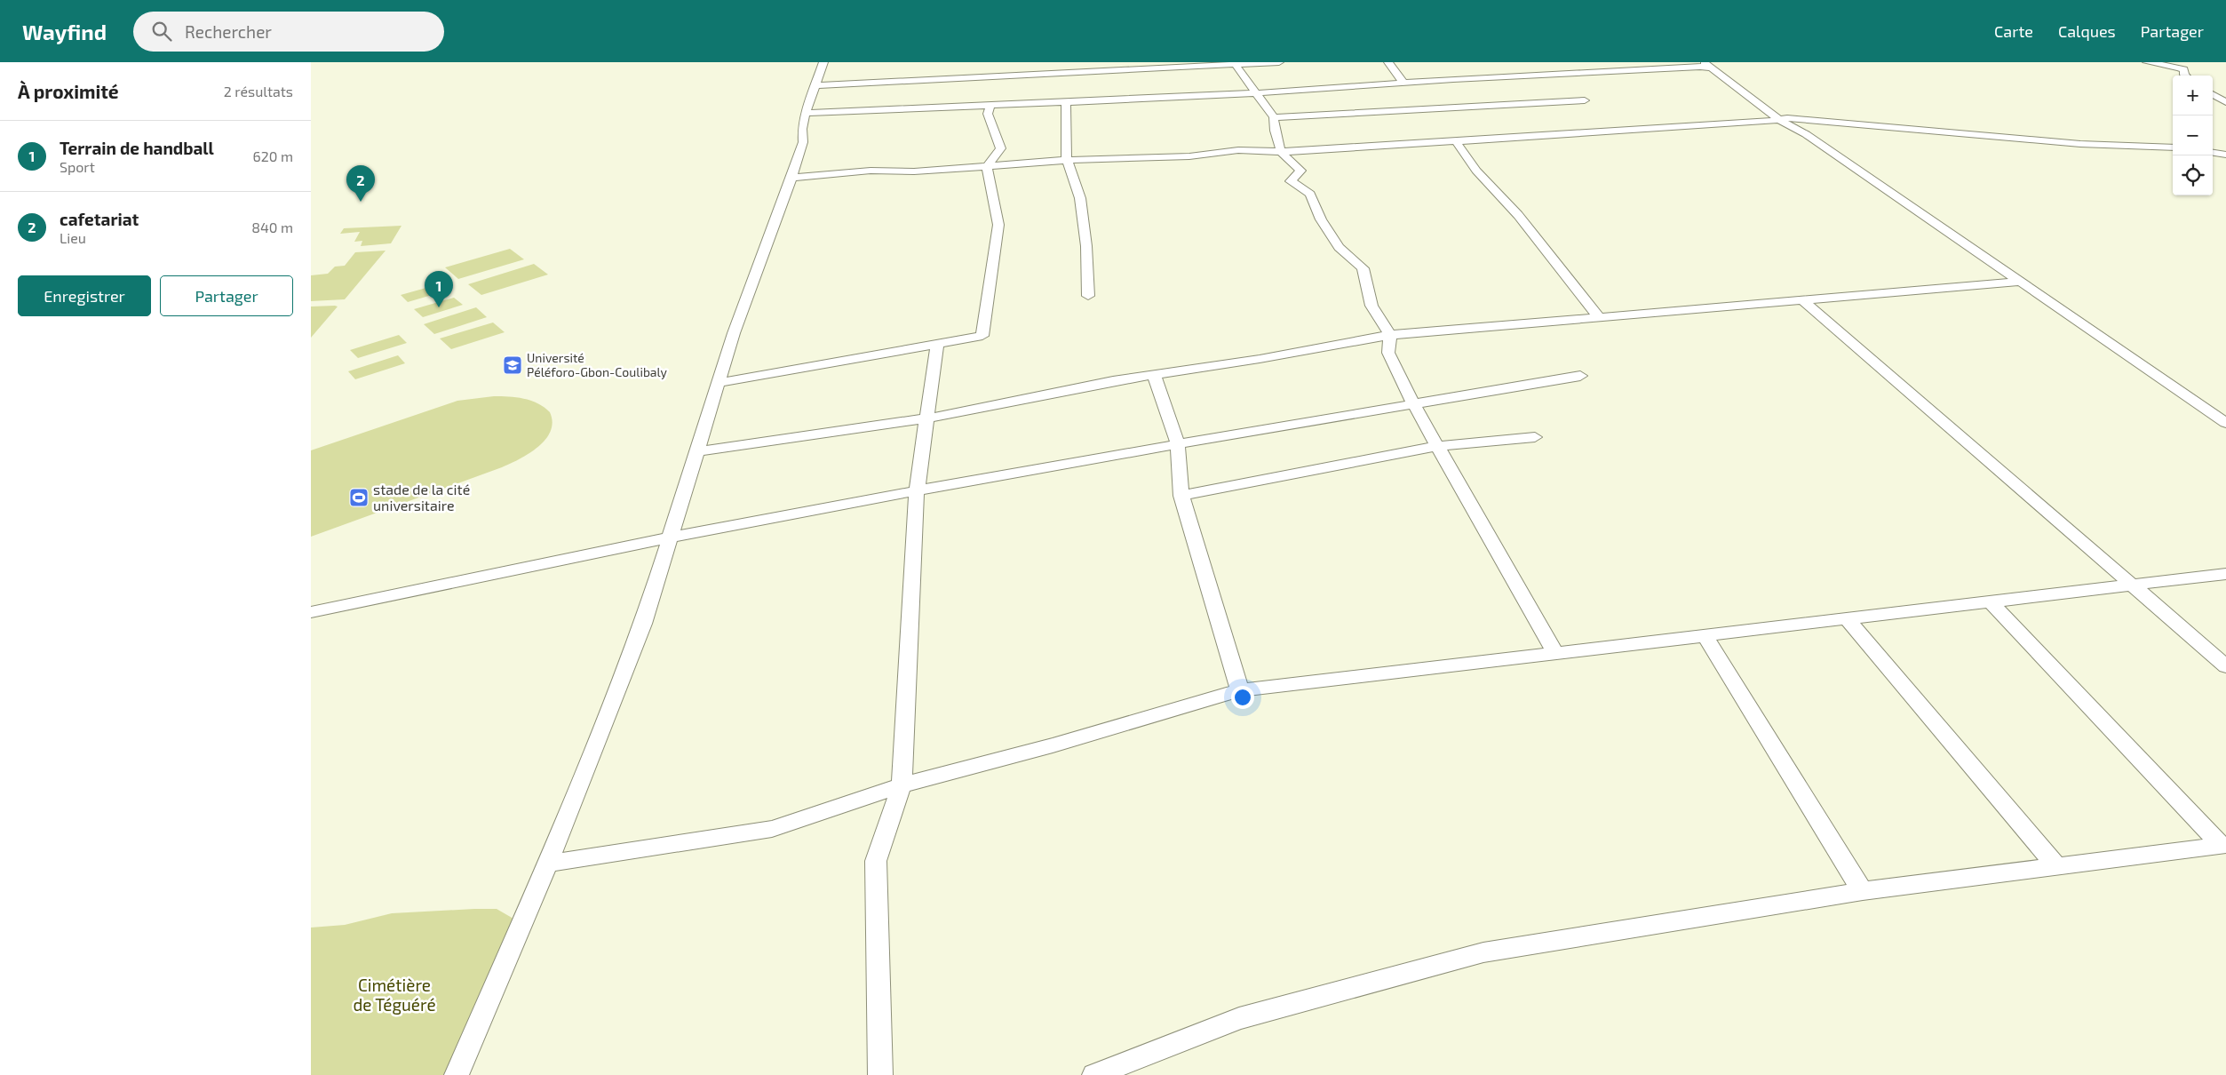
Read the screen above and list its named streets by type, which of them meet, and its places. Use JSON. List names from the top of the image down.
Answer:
{
  "parks": ["Cimétière de Téguéré"],
  "places": {
    "school or university": ["Université Péléforo-Gbon-Coulibaly"],
    "sports": ["stade de la cité universitaire"]
  },
  "page": {
    "header": "Wayfind",
    "search": "Rechercher",
    "nav": ["Carte", "Calques", "Partager"],
    "heading": ["À proximité", "2 résultats"],
    "map_buttons": ["+", "−"],
    "list": [
      {
        "mark": "1",
        "name": "Terrain de handball",
        "note": "Sport",
        "value": "620 m"
      },
      {
        "mark": "2",
        "name": "cafetariat",
        "note": "Lieu",
        "value": "840 m"
      }
    ],
    "pins": ["2", "1"],
    "buttons": ["Enregistrer", "Partager"]
  }
}
